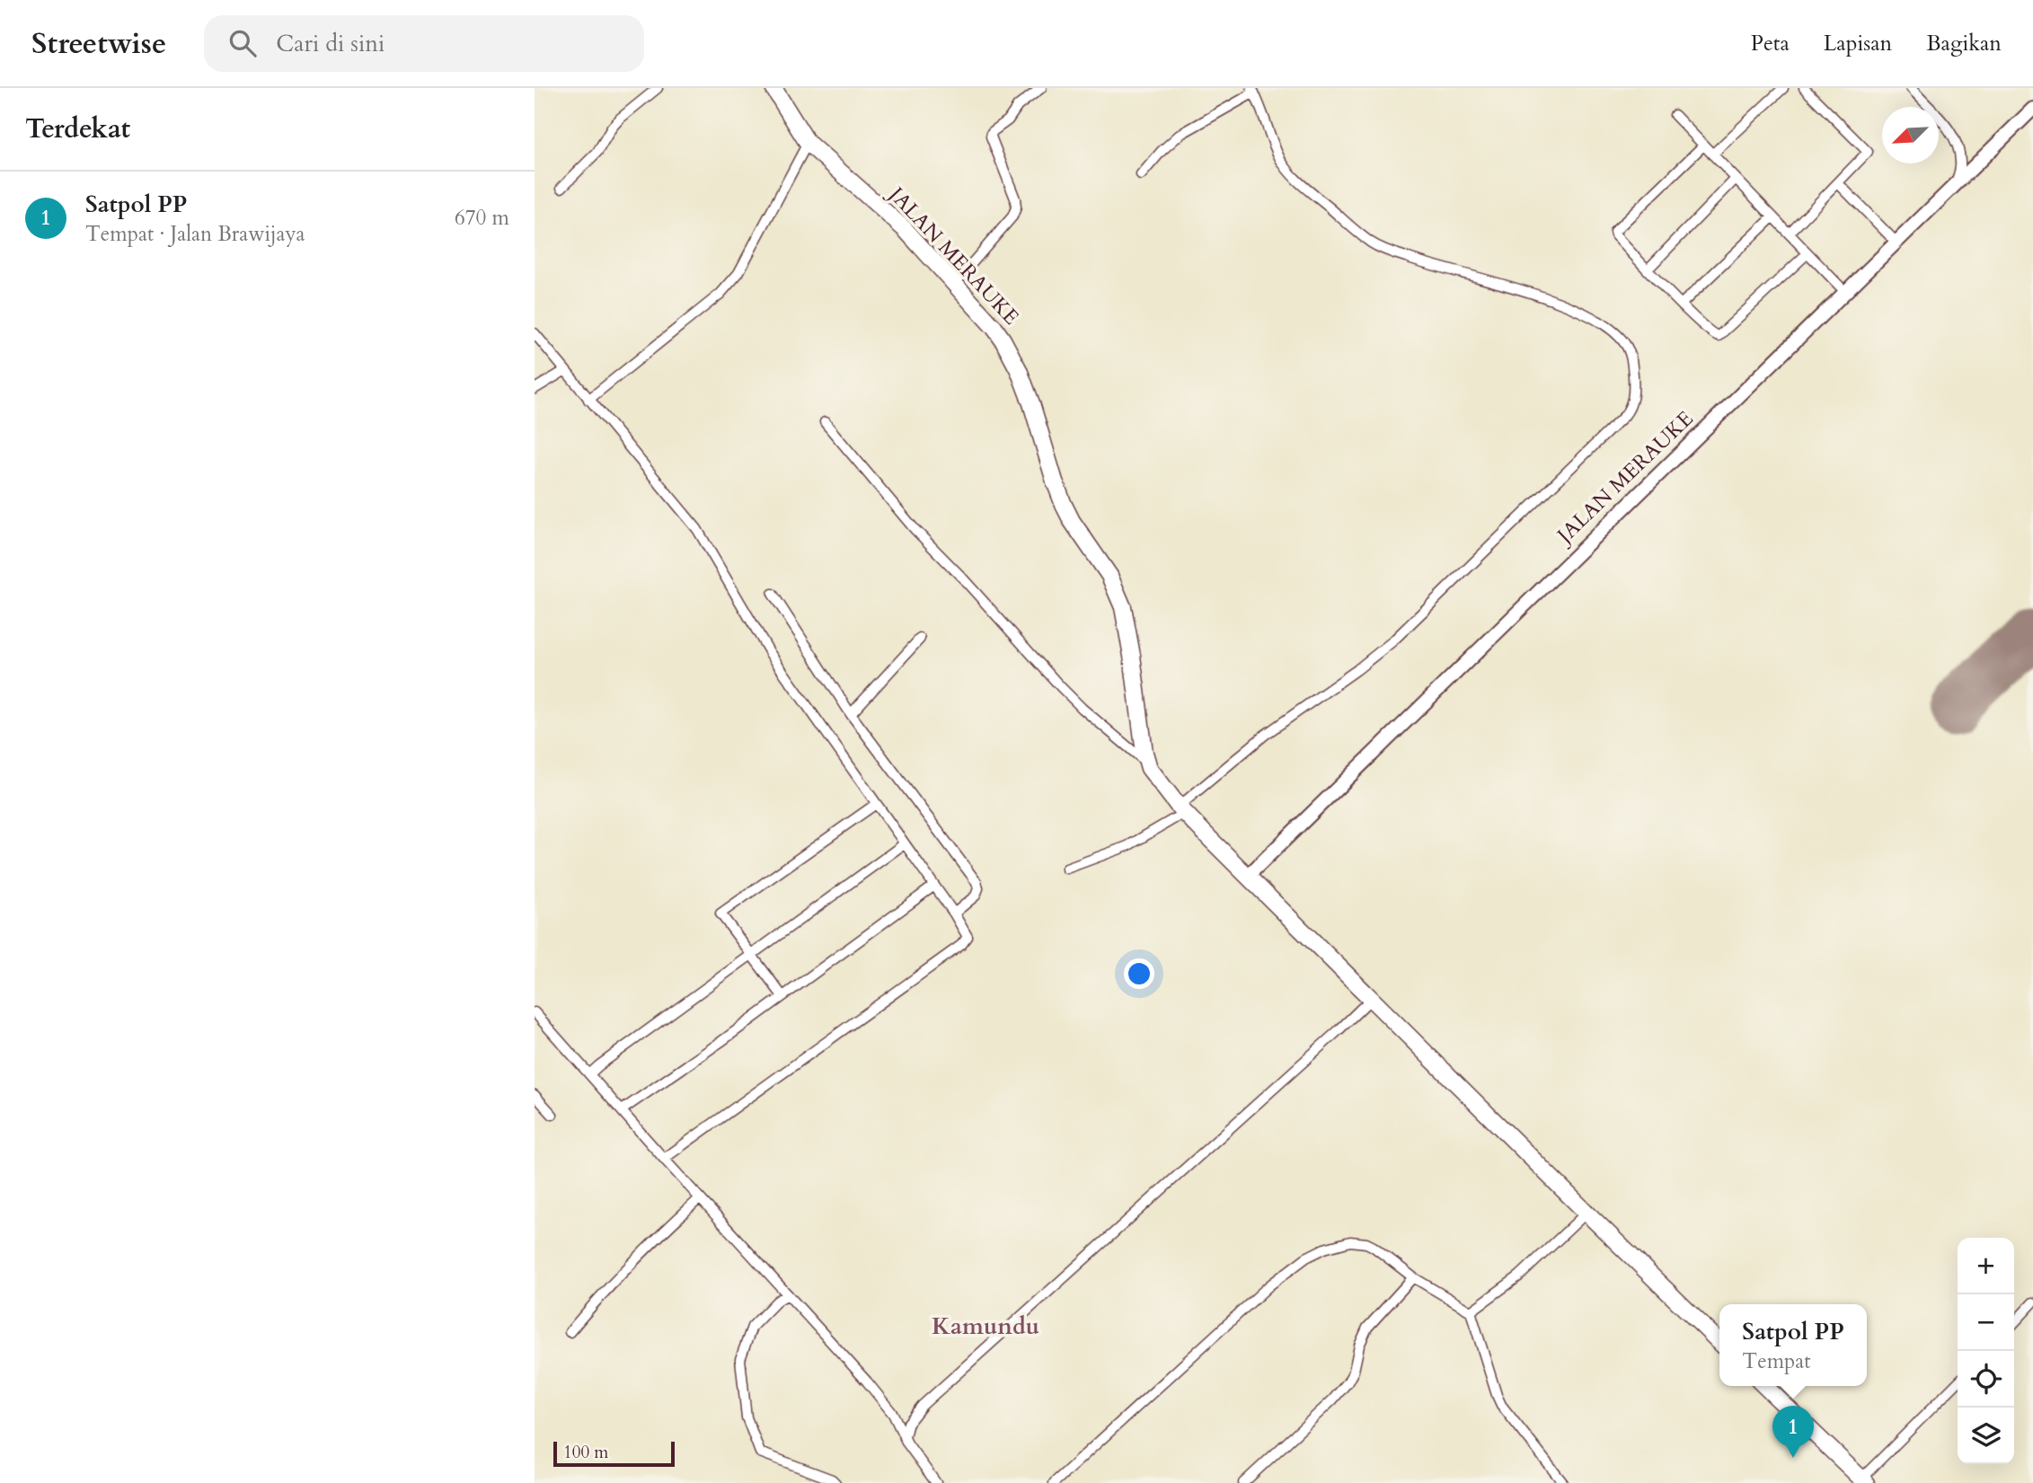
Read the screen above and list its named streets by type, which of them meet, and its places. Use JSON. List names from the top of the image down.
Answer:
{
  "streets": {
    "highway": ["JALAN MERAUKE"]
  },
  "districts": ["Kamundu"],
  "scale_bar": "100 m",
  "north": "bottom left",
  "page": {
    "header": "Streetwise",
    "search": "Cari di sini",
    "nav": ["Peta", "Lapisan", "Bagikan"],
    "heading": "Terdekat",
    "list": [
      {
        "mark": "1",
        "name": "Satpol PP",
        "note": "Tempat · Jalan Brawijaya",
        "value": "670 m"
      }
    ],
    "map_buttons": ["+", "−"],
    "popup": ["Satpol PP", "Tempat"],
    "pins": "1",
    "scale": "100 m"
  }
}
